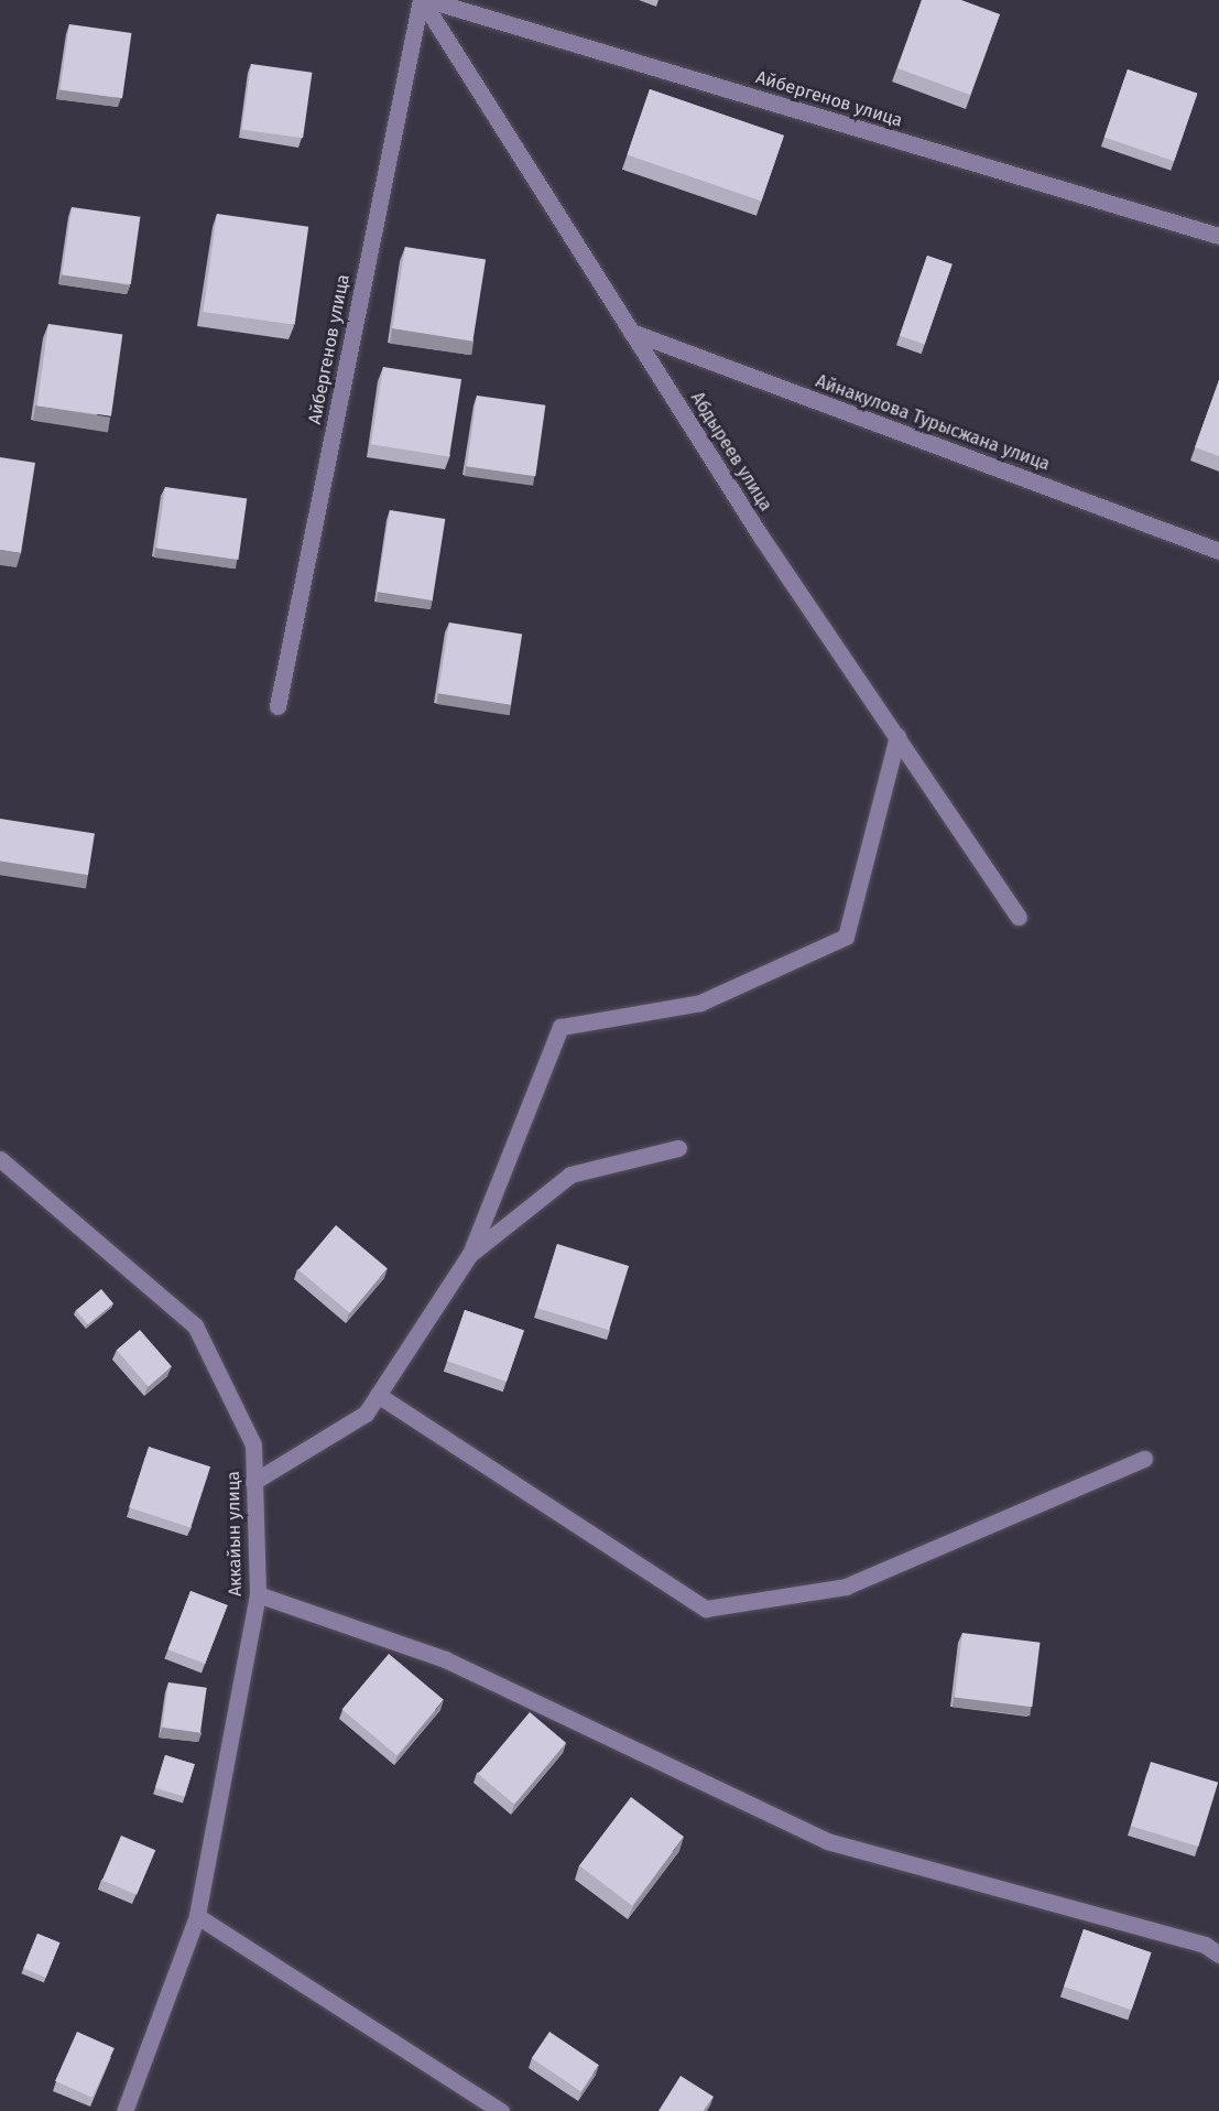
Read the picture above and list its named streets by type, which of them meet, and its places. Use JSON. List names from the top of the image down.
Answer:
{
  "streets": {
    "street": [
      "Айбергенов улица",
      "Айнакулова Турысжана улица",
      "Абдыреев улица",
      "Аккайын улица"
    ]
  },
  "crossings": [
    ["Айбергенов улица", "Абдыреев улица"],
    ["Айнакулова Турысжана улица", "Абдыреев улица"]
  ]
}
